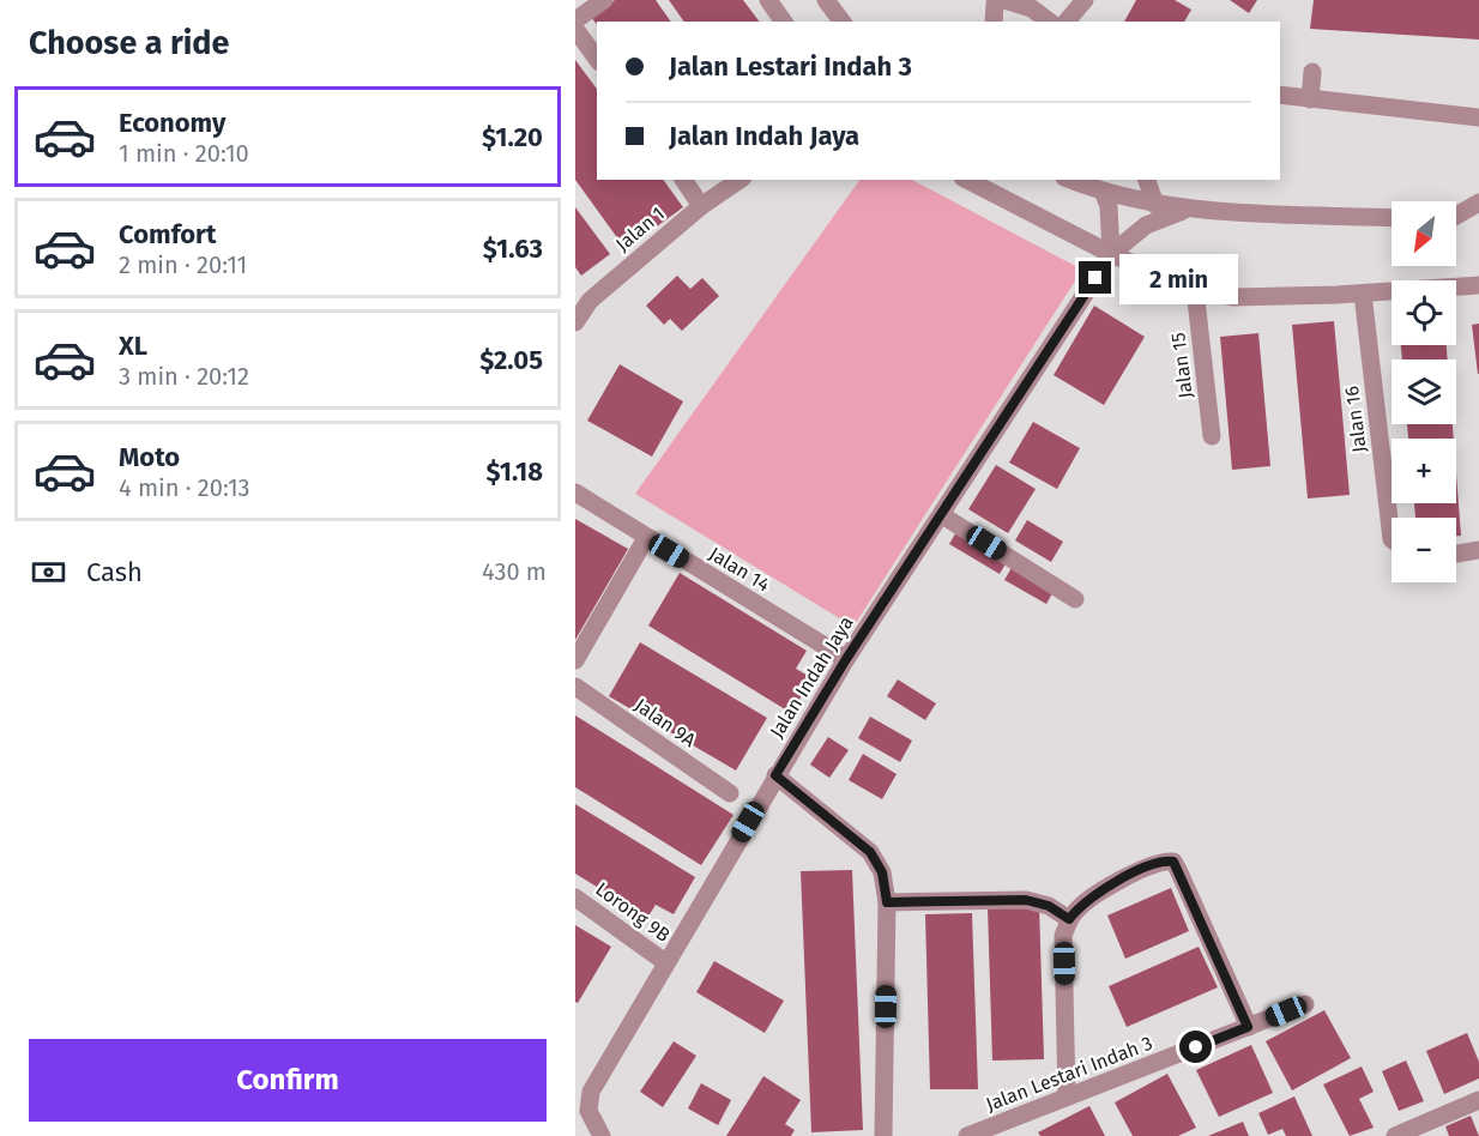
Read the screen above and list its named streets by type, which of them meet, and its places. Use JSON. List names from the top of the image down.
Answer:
{
  "streets": {
    "street": [
      "Jalan 1",
      "Jalan 15",
      "Jalan 16",
      "Jalan 14",
      "Jalan Indah Jaya",
      "Jalan 9A",
      "Lorong 9B",
      "Jalan Lestari Indah 3"
    ]
  },
  "crossings": [
    ["Jalan 14", "Jalan Indah Jaya"],
    ["Jalan Indah Jaya", "Lorong 9B"]
  ],
  "north": "bottom left",
  "page": {
    "heading": "Choose a ride",
    "banner": ["Jalan Lestari Indah 3", "Jalan Indah Jaya"],
    "list": [
      {
        "name": "Economy",
        "note": "1 min · 20:10",
        "value": "$1.20"
      },
      {
        "name": "Comfort",
        "note": "2 min · 20:11",
        "value": "$1.63"
      },
      {
        "name": "XL",
        "note": "3 min · 20:12",
        "value": "$2.05"
      },
      {
        "name": "Moto",
        "note": "4 min · 20:13",
        "value": "$1.18"
      }
    ],
    "map_buttons": ["+", "−"],
    "bubble": "2 min",
    "pay": ["Cash", "430 m"],
    "buttons": "Confirm"
  }
}
